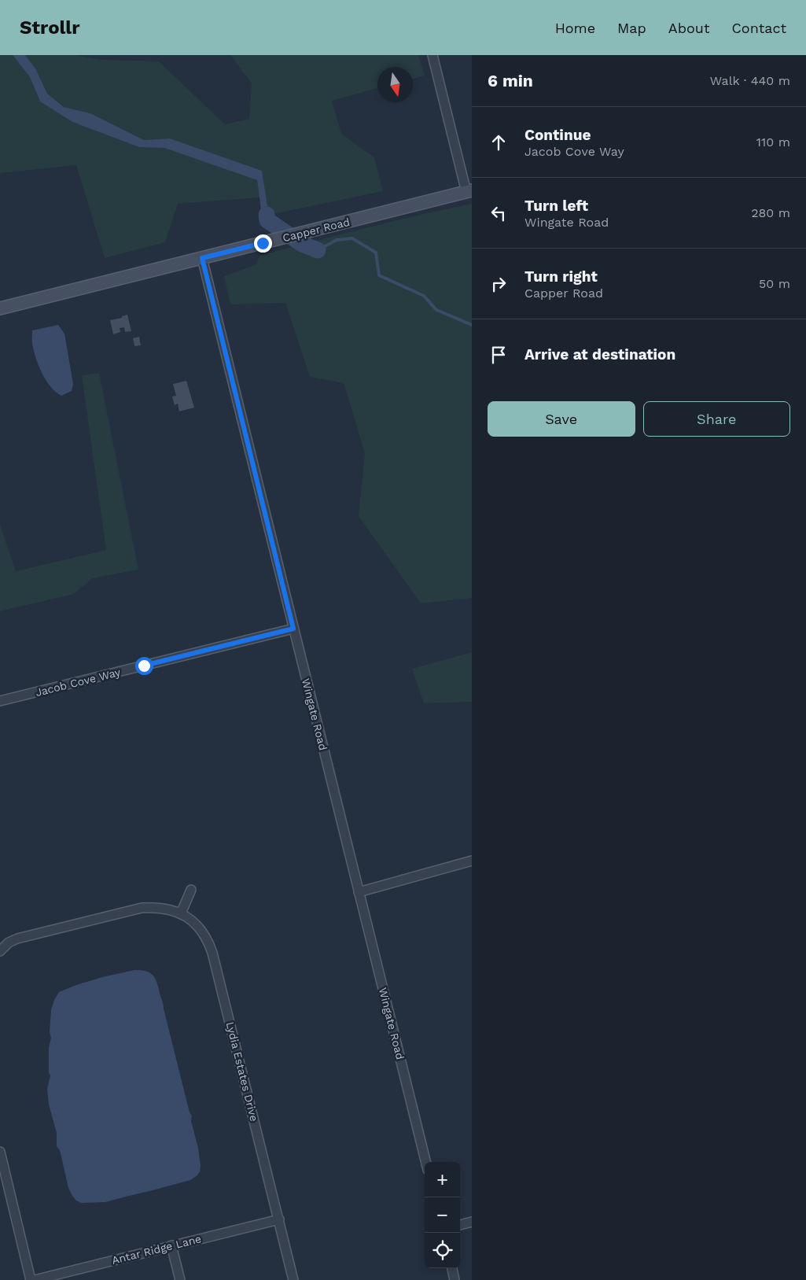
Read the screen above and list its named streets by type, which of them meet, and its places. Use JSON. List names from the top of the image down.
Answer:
{
  "streets": {
    "street": [
      "Capper Road",
      "Jacob Cove Way",
      "Wingate Road",
      "Lydia Estates Drive",
      "Antar Ridge Lane"
    ]
  },
  "crossings": [
    ["Capper Road", "Wingate Road"],
    ["Jacob Cove Way", "Wingate Road"],
    ["Lydia Estates Drive", "Antar Ridge Lane"]
  ],
  "north": "bottom",
  "page": {
    "header": "Strollr",
    "nav": [
      "Home",
      "Map",
      "About",
      "Contact"
    ],
    "heading": ["6 min", "Walk · 440 m"],
    "list": [
      ["Continue", "Jacob Cove Way", "110 m"],
      ["Turn left", "Wingate Road", "280 m"],
      ["Turn right", "Capper Road", "50 m"],
      "Arrive at destination"
    ],
    "buttons": ["Save", "Share"],
    "map_buttons": ["+", "−"]
  }
}
